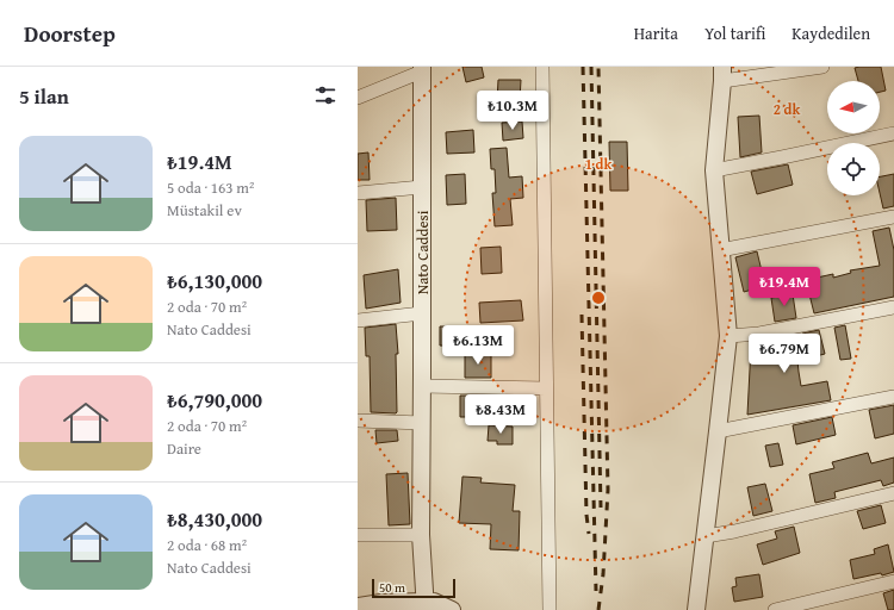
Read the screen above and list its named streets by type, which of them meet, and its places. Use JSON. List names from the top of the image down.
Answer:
{
  "streets": {
    "street": ["Nato Caddesi"]
  },
  "scale_bar": "50 m",
  "north": "left",
  "page": {
    "header": "Doorstep",
    "nav": ["Harita", "Yol tarifi", "Kaydedilen"],
    "heading": "5 ilan",
    "price": [
      "₺10.3M",
      "₺19.4M",
      "₺6.13M",
      "₺6.79M",
      "₺8.43M"
    ],
    "list": [
      {
        "name": "₺19.4M",
        "note": "5 oda · 163 m² · Müstakil ev"
      },
      {
        "name": "₺6,130,000",
        "note": "2 oda · 70 m² · Nato Caddesi"
      },
      {
        "name": "₺6,790,000",
        "note": "2 oda · 70 m² · Daire"
      },
      {
        "name": "₺8,430,000",
        "note": "2 oda · 68 m² · Nato Caddesi"
      }
    ],
    "scale": "50 m"
  },
  "rings": ["2 dk", "1 dk"]
}
